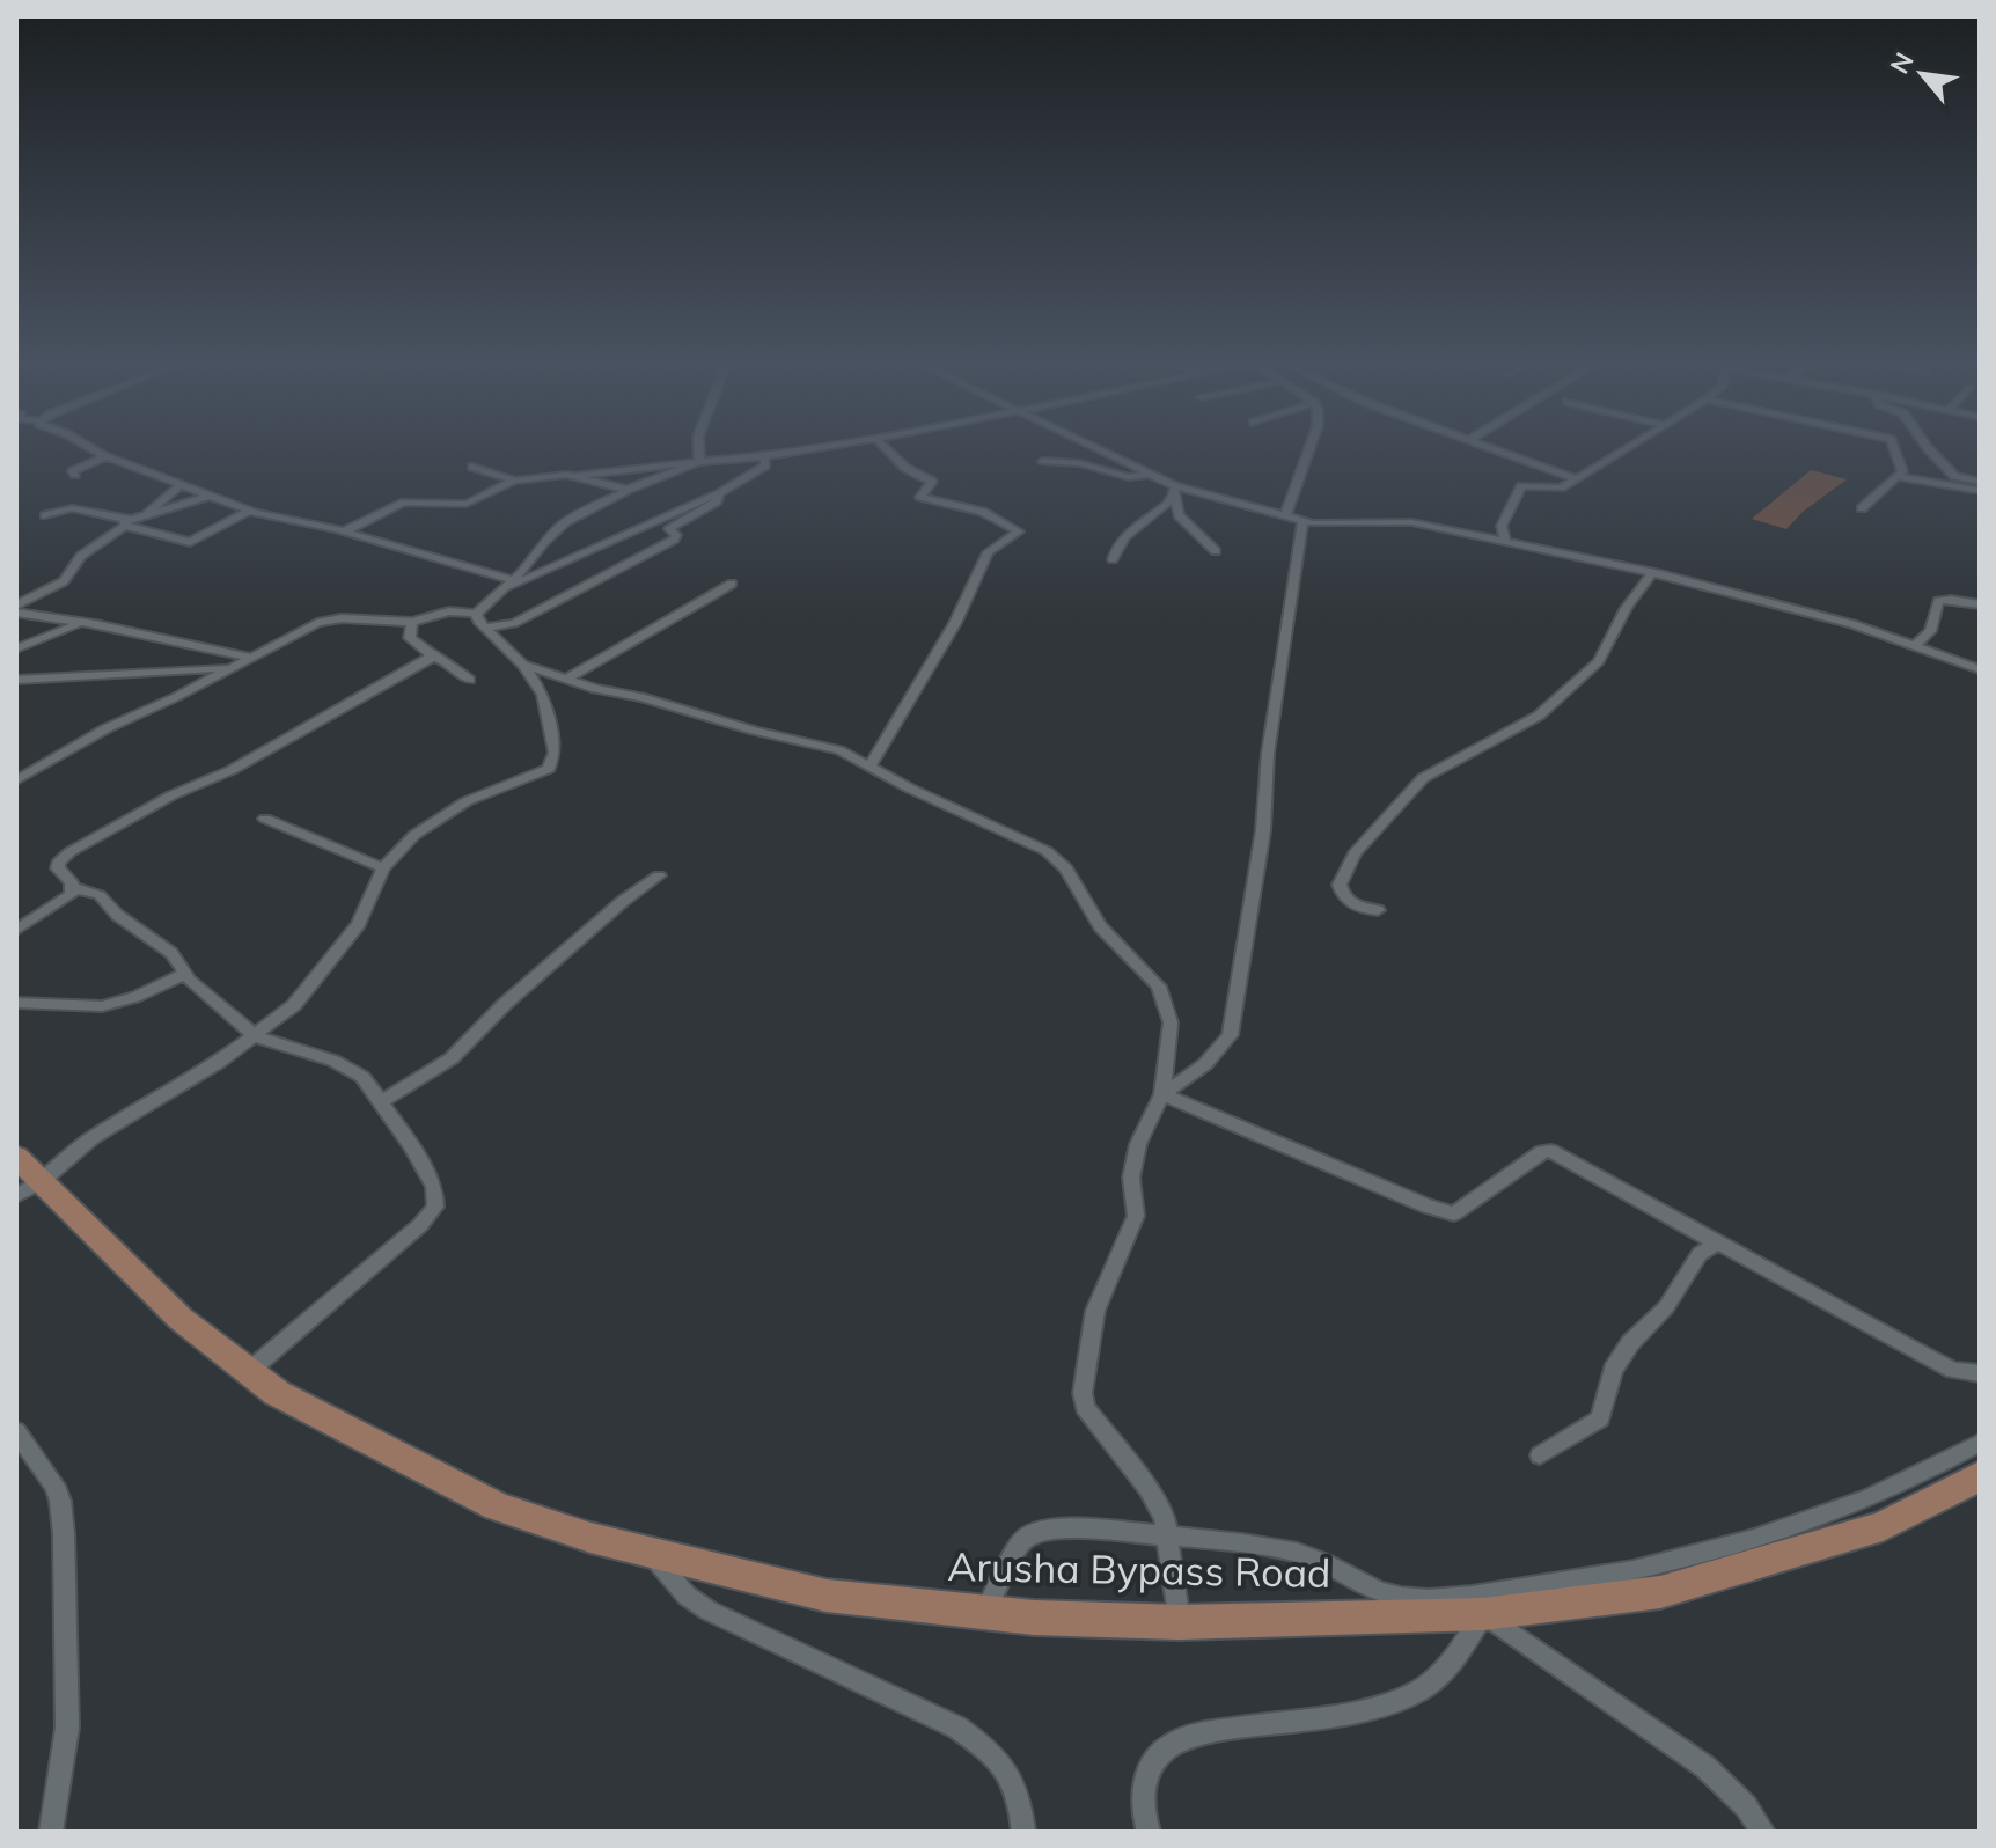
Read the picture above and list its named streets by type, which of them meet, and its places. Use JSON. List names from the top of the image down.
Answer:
{
  "streets": {
    "main road": ["Arusha Bypass Road"]
  },
  "north": "top left"
}
